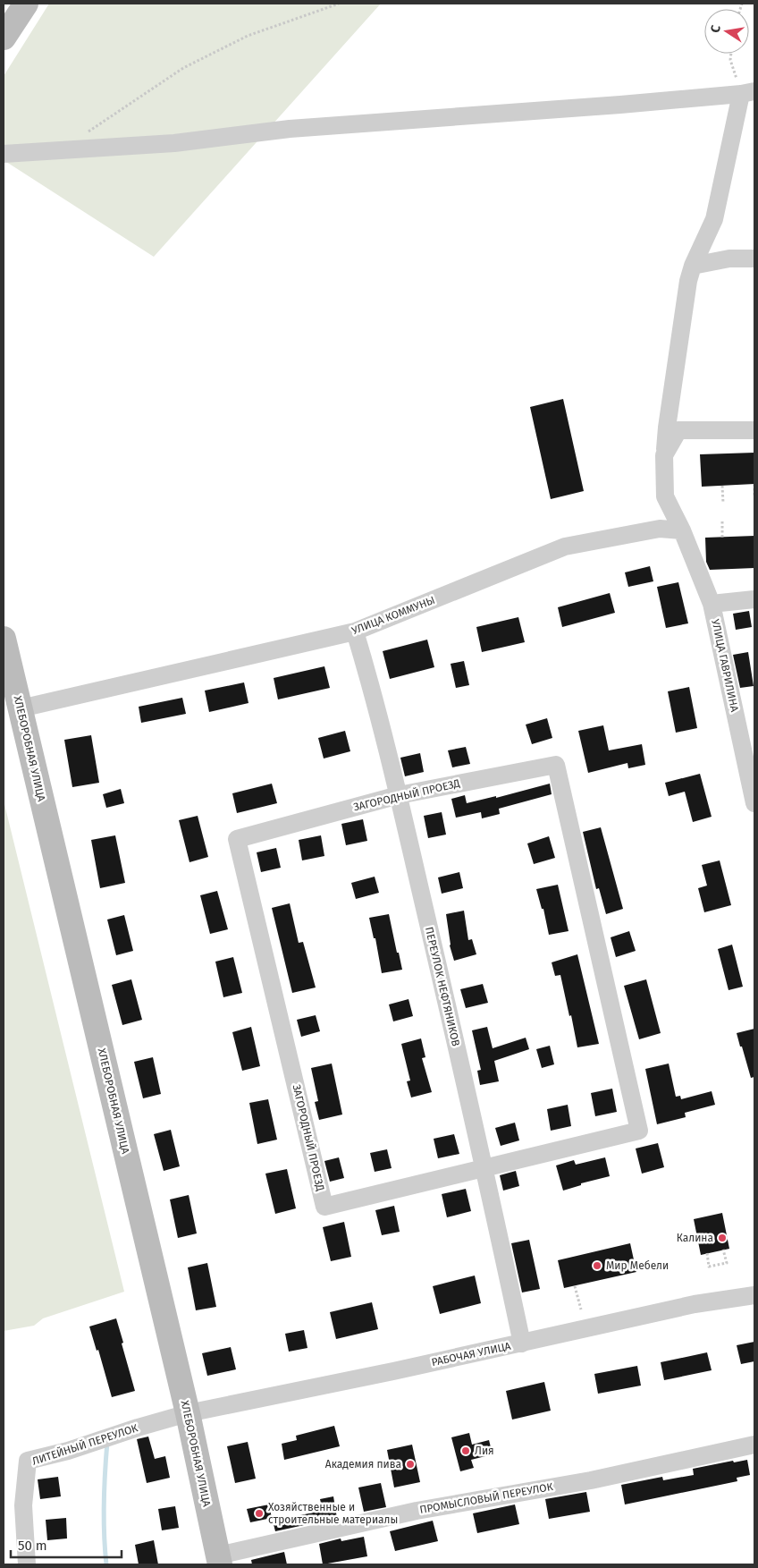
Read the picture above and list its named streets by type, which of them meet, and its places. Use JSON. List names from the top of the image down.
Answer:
{
  "streets": {
    "main road": ["ХЛЕБОРОБНАЯ УЛИЦА"],
    "street": [
      "УЛИЦА КОММУНЫ",
      "УЛИЦА ГАВРИЛИНА",
      "ЗАГОРОДНЫЙ ПРОЕЗД",
      "ПЕРЕУЛОК НЕФТЯНИКОВ",
      "РАБОЧАЯ УЛИЦА",
      "ЛИТЕЙНЫЙ ПЕРЕУЛОК",
      "ПРОМЫСЛОВЫЙ ПЕРЕУЛОК"
    ]
  },
  "crossings": [
    ["УЛИЦА КОММУНЫ", "УЛИЦА ГАВРИЛИНА"],
    ["УЛИЦА КОММУНЫ", "ХЛЕБОРОБНАЯ УЛИЦА"],
    ["УЛИЦА КОММУНЫ", "ПЕРЕУЛОК НЕФТЯНИКОВ"],
    ["ХЛЕБОРОБНАЯ УЛИЦА", "РАБОЧАЯ УЛИЦА"],
    ["ХЛЕБОРОБНАЯ УЛИЦА", "ЛИТЕЙНЫЙ ПЕРЕУЛОК"],
    ["ХЛЕБОРОБНАЯ УЛИЦА", "ПРОМЫСЛОВЫЙ ПЕРЕУЛОК"],
    ["ЗАГОРОДНЫЙ ПРОЕЗД", "ПЕРЕУЛОК НЕФТЯНИКОВ"],
    ["ПЕРЕУЛОК НЕФТЯНИКОВ", "РАБОЧАЯ УЛИЦА"],
    ["РАБОЧАЯ УЛИЦА", "ЛИТЕЙНЫЙ ПЕРЕУЛОК"]
  ],
  "places": [
    "Калина",
    "Мир Мебели",
    "Лия",
    "Академия пива",
    "Хозяйственные и строительные материалы"
  ],
  "scale_bar": "50 m",
  "north": "left"
}
